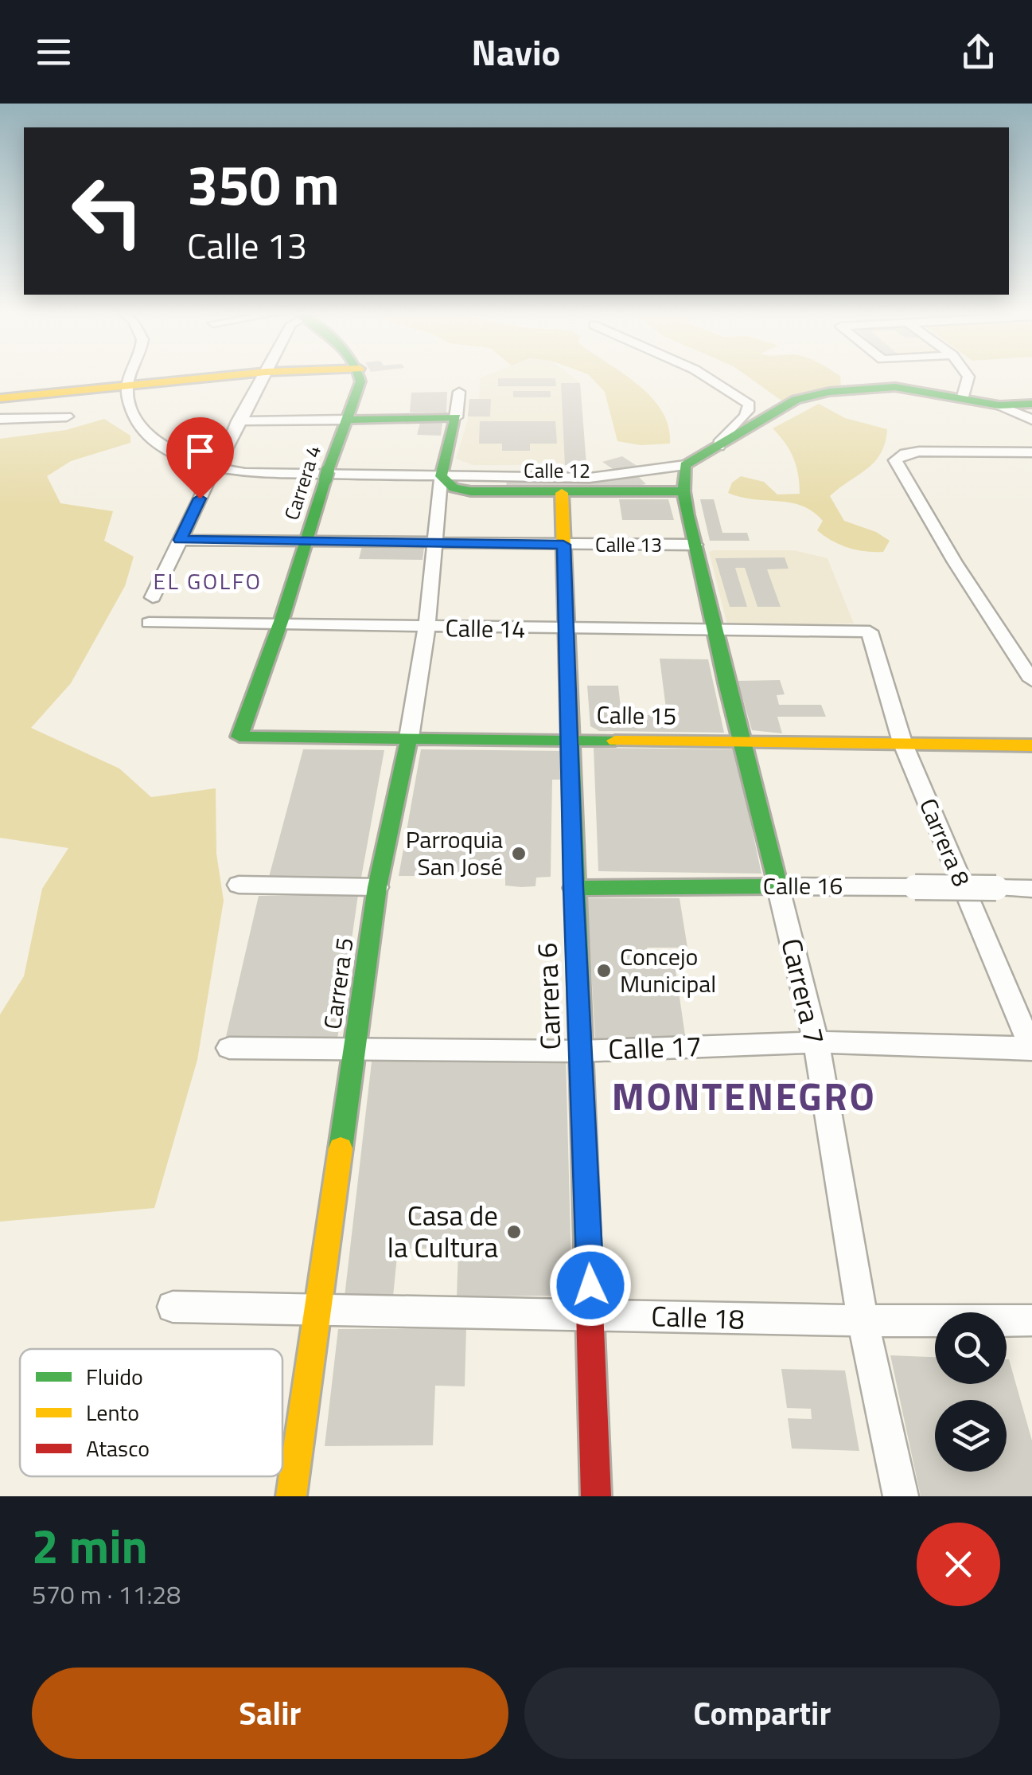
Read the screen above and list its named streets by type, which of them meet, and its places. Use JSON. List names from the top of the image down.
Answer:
{
  "streets": {
    "main road": [
      "Calle 12",
      "Carrera 4",
      "Calle 15",
      "Calle 16",
      "Carrera 5",
      "Carrera 7",
      "Carrera 6"
    ],
    "street": [
      "Calle 13",
      "Calle 14",
      "Carrera 8",
      "Calle 17",
      "Calle 18"
    ]
  },
  "crossings": [
    ["Calle 12", "Carrera 5"],
    ["Calle 12", "Carrera 7"],
    ["Calle 12", "Carrera 6"],
    ["Carrera 4", "Calle 13"],
    ["Carrera 4", "Calle 14"],
    ["Carrera 4", "Calle 15"],
    ["Calle 13", "Carrera 5"],
    ["Calle 13", "Carrera 7"],
    ["Calle 13", "Carrera 6"],
    ["Calle 14", "Carrera 8"],
    ["Calle 14", "Carrera 5"],
    ["Calle 14", "Carrera 7"],
    ["Calle 14", "Carrera 6"],
    ["Calle 15", "Carrera 8"],
    ["Calle 15", "Carrera 5"],
    ["Calle 15", "Carrera 7"],
    ["Calle 15", "Carrera 6"],
    ["Carrera 8", "Calle 17"],
    ["Calle 16", "Carrera 7"],
    ["Calle 16", "Carrera 6"],
    ["Carrera 5", "Calle 17"],
    ["Carrera 5", "Calle 18"],
    ["Carrera 7", "Calle 17"],
    ["Carrera 7", "Calle 18"],
    ["Carrera 6", "Calle 17"],
    ["Carrera 6", "Calle 18"]
  ],
  "districts": ["EL GOLFO", "MONTENEGRO"],
  "places": ["Parroquia San José", "Concejo Municipal", "Casa de la Cultura"],
  "legend": ["Fluido", "Lento", "Atasco"],
  "page": {
    "header": "Navio",
    "turn": ["350 m", "Calle 13"],
    "heading": ["2 min", "570 m · 11:28"],
    "buttons": ["Salir", "Compartir"]
  }
}
